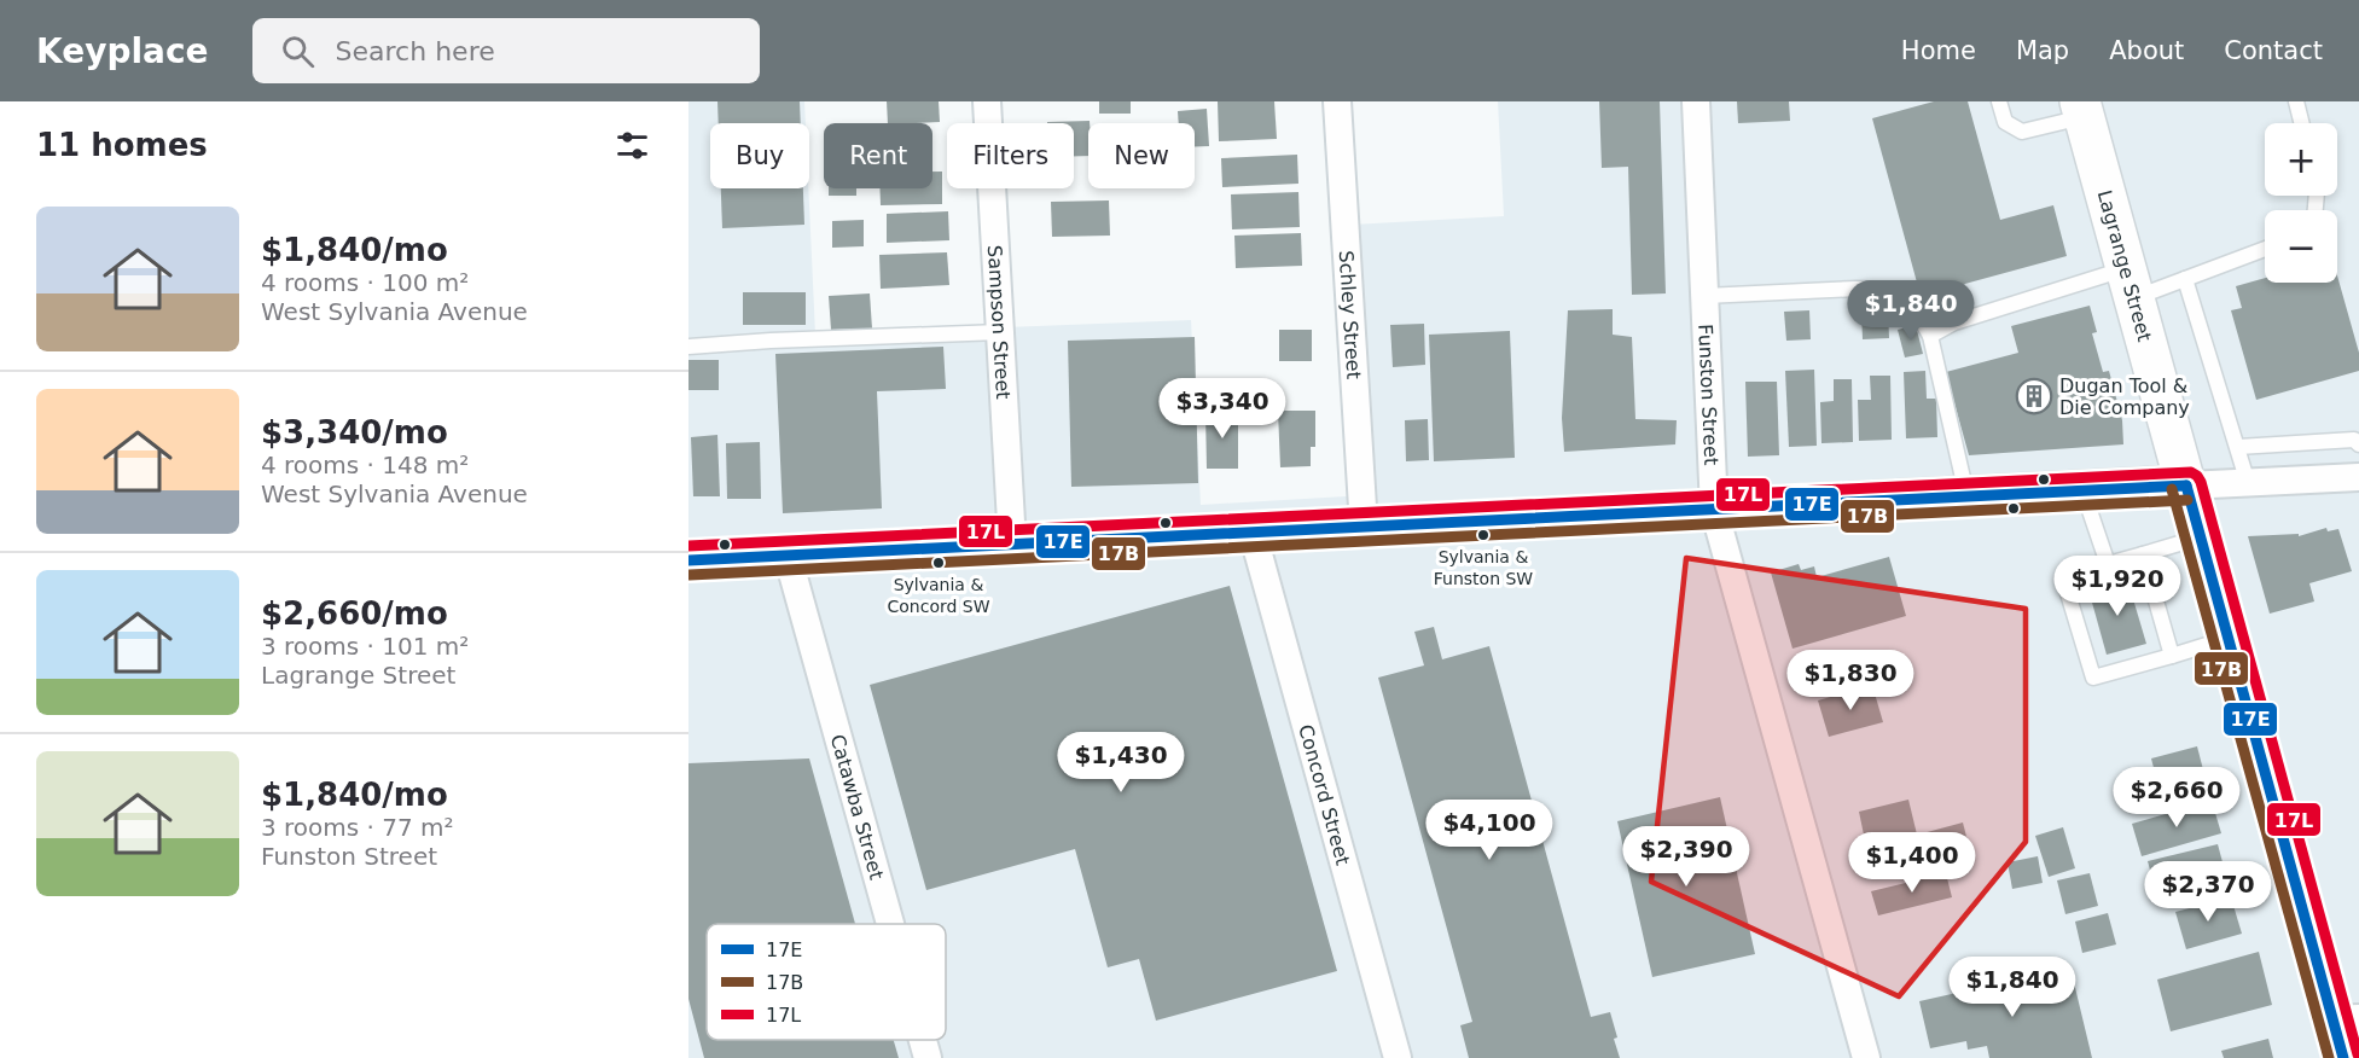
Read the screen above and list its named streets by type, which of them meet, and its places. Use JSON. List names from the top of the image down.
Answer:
{
  "streets": {
    "main road": ["Lagrange Street"],
    "street": [
      "Schley Street",
      "Sampson Street",
      "Funston Street",
      "Concord Street",
      "Catawba Street"
    ]
  },
  "places": {
    "building": ["Dugan Tool & Die Company"],
    "other": ["Sylvania & Funston SW", "Sylvania & Concord SW"]
  },
  "lines": ["transit line 17L", "transit line 17E", "transit line 17B"],
  "legend": ["17E", "17B", "17L"],
  "page": {
    "header": "Keyplace",
    "search": "Search here",
    "nav": [
      "Home",
      "Map",
      "About",
      "Contact"
    ],
    "heading": "11 homes",
    "map_buttons": ["+", "−"],
    "chip": [
      "Buy",
      "Rent",
      "Filters",
      "New"
    ],
    "list": [
      {
        "name": "$1,840/mo",
        "note": "4 rooms · 100 m² · West Sylvania Avenue"
      },
      {
        "name": "$3,340/mo",
        "note": "4 rooms · 148 m² · West Sylvania Avenue"
      },
      {
        "name": "$2,660/mo",
        "note": "3 rooms · 101 m² · Lagrange Street"
      },
      {
        "name": "$1,840/mo",
        "note": "3 rooms · 77 m² · Funston Street"
      }
    ],
    "price": [
      "$1,840",
      "$3,340",
      "$1,920",
      "$1,830",
      "$1,430",
      "$2,660",
      "$4,100",
      "$2,390",
      "$1,400",
      "$2,370",
      "$1,840"
    ]
  }
}
